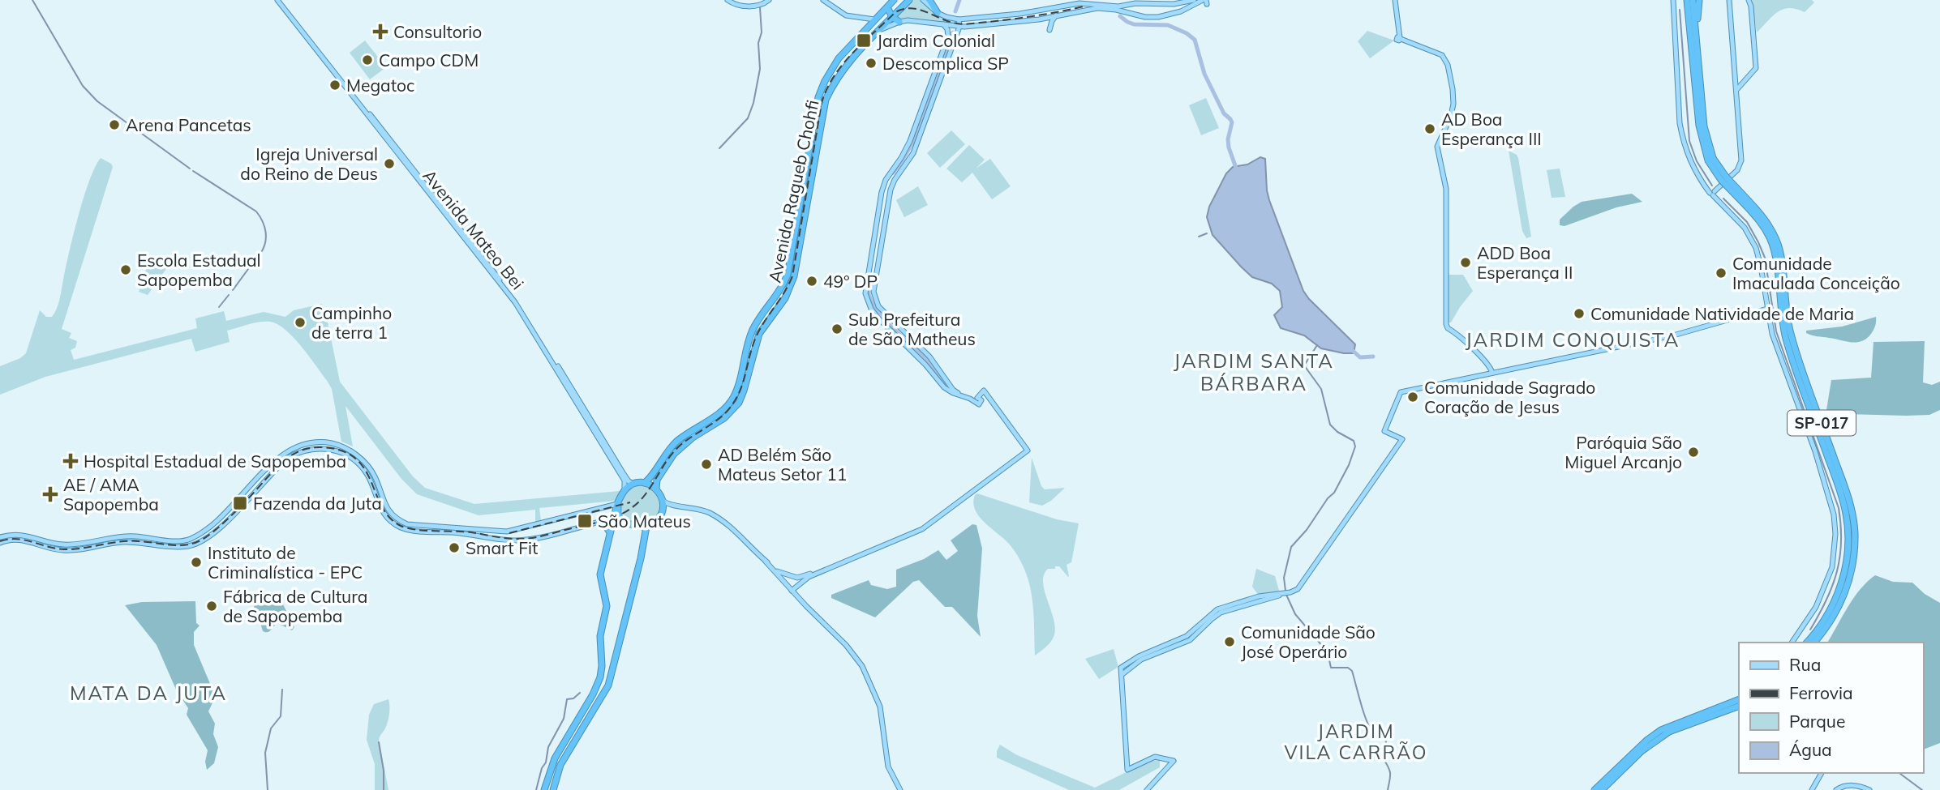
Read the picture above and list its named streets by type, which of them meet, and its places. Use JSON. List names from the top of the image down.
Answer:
{
  "streets": {
    "highway": ["Avenida Ragueb Chohfi", "SP-017"],
    "main road": ["Avenida Mateo Bei"]
  },
  "crossings": [
    ["Avenida Ragueb Chohfi", "Avenida Mateo Bei"]
  ],
  "districts": [
    "JARDIM CONQUISTA",
    "JARDIM SANTA BÁRBARA",
    "MATA DA JUTA",
    "JARDIM VILA CARRÃO"
  ],
  "places": {
    "health": ["Consultorio", "Hospital Estadual de Sapopemba", "AE / AMA Sapopemba"],
    "transit": ["Jardim Colonial", "Fazenda da Juta", "São Mateus"],
    "other": [
      "Campo CDM",
      "Descomplica SP",
      "Megatoc",
      "Arena Pancetas",
      "AD Boa Esperança III",
      "Igreja Universal do Reino de Deus",
      "ADD Boa Esperança II",
      "Escola Estadual Sapopemba",
      "Comunidade Imaculada Conceição",
      "49º DP",
      "Comunidade Natividade de Maria",
      "Campinho de terra 1",
      "Sub Prefeitura de São Matheus",
      "Comunidade Sagrado Coração de Jesus",
      "Paróquia São Miguel Arcanjo",
      "AD Belém São Mateus Setor 11",
      "Smart Fit",
      "Instituto de Criminalística - EPC",
      "Fábrica de Cultura de Sapopemba",
      "Comunidade São José Operário"
    ]
  },
  "legend": [
    "Rua",
    "Ferrovia",
    "Parque",
    "Água"
  ]
}
